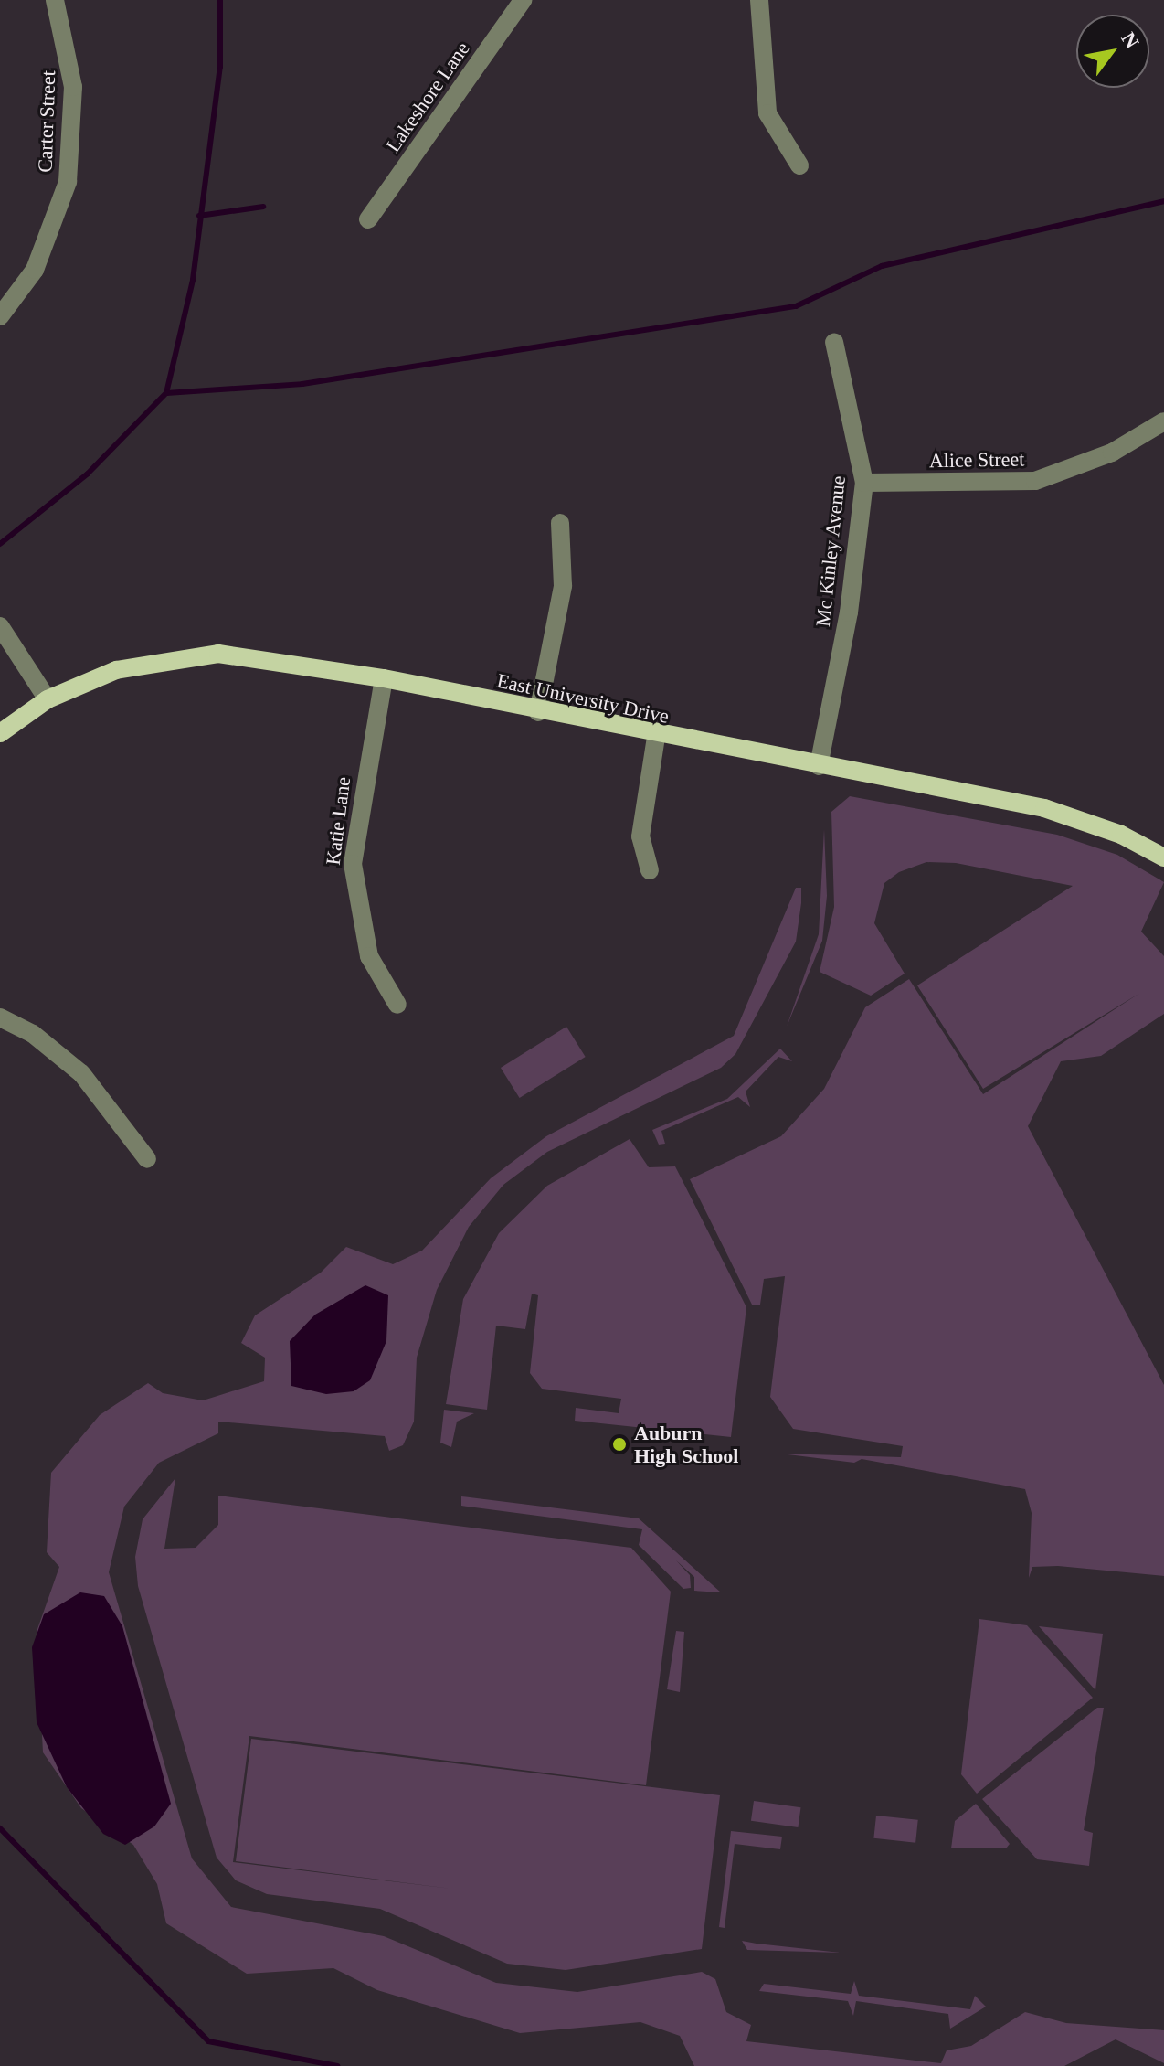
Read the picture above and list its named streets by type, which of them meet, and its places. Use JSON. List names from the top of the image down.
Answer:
{
  "streets": {
    "main road": ["East University Drive"],
    "street": [
      "Lakeshore Lane",
      "Carter Street",
      "Alice Street",
      "Mc Kinley Avenue",
      "Katie Lane"
    ]
  },
  "crossings": [
    ["Alice Street", "Mc Kinley Avenue"],
    ["Mc Kinley Avenue", "East University Drive"],
    ["East University Drive", "Katie Lane"]
  ],
  "places": ["Auburn High School"],
  "north": "top right"
}
